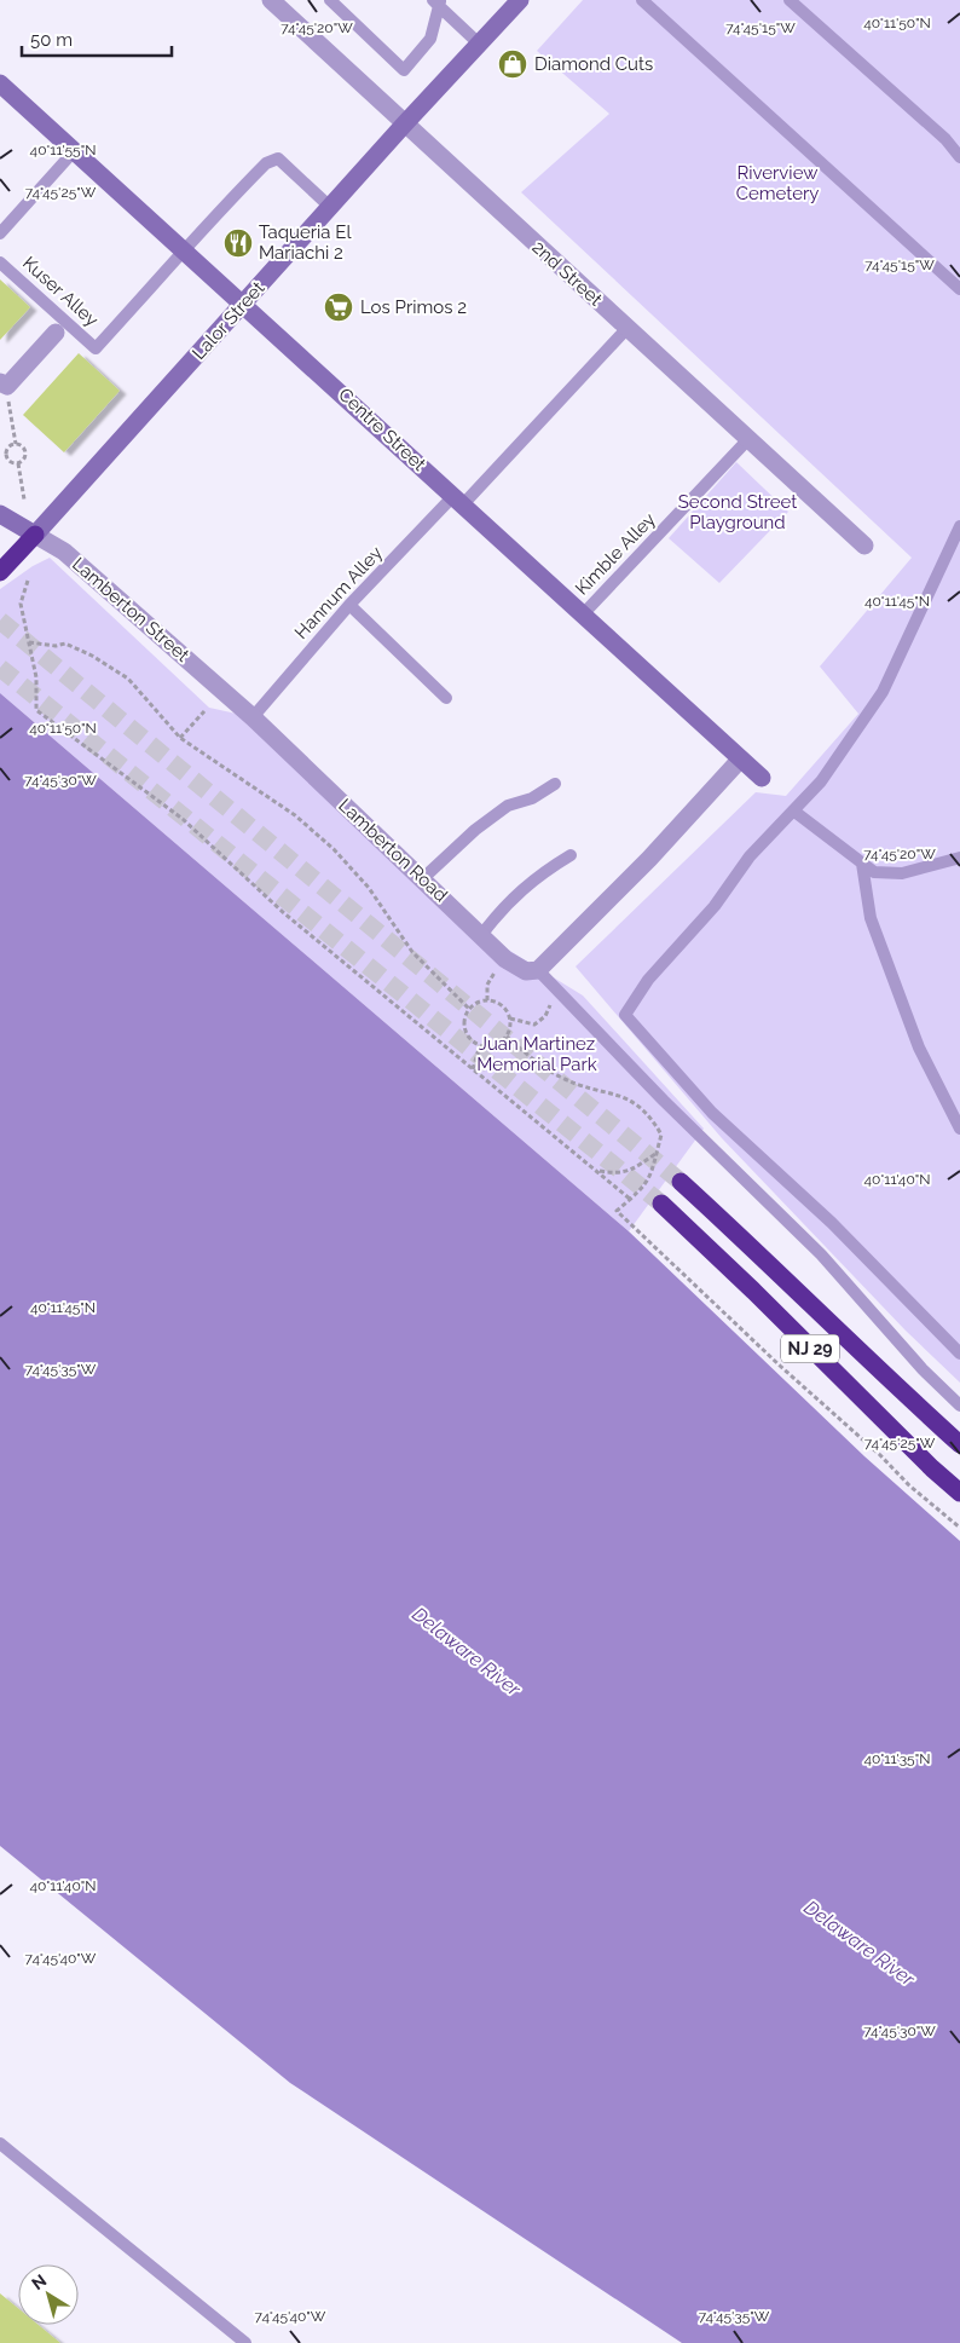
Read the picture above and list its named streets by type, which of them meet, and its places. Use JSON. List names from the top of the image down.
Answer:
{
  "streets": {
    "highway": ["NJ 29"],
    "street": [
      "2nd Street",
      "Lalor Street",
      "Centre Street",
      "Lamberton Street",
      "Lamberton Road"
    ],
    "lane": ["Kuser Alley", "Kimble Alley", "Hannum Alley"]
  },
  "crossings": [
    ["2nd Street", "Lalor Street"],
    ["2nd Street", "Kimble Alley"],
    ["2nd Street", "Hannum Alley"],
    ["Kuser Alley", "Centre Street"],
    ["Lalor Street", "Centre Street"],
    ["Lalor Street", "Lamberton Street"],
    ["Centre Street", "Kimble Alley"],
    ["Centre Street", "Hannum Alley"],
    ["Hannum Alley", "Lamberton Street"],
    ["Hannum Alley", "Lamberton Road"],
    ["Lamberton Street", "Lamberton Road"]
  ],
  "water": ["Delaware River"],
  "parks": ["Riverview Cemetery", "Second Street Playground", "Juan Martinez Memorial Park"],
  "places": {
    "shop": ["Diamond Cuts"],
    "restaurant": ["Taqueria El Mariachi 2"],
    "supermarket": ["Los Primos 2"]
  },
  "scale_bar": "50 m",
  "north": "top left",
  "coordinates": [
    "40°11'50\"N",
    "74°45'20\"W",
    "74°45'15\"W",
    "40°11'55\"N",
    "74°45'25\"W",
    "40°11'45\"N",
    "74°45'30\"W",
    "40°11'40\"N",
    "74°45'35\"W",
    "40°11'35\"N",
    "74°45'40\"W"
  ]
}
